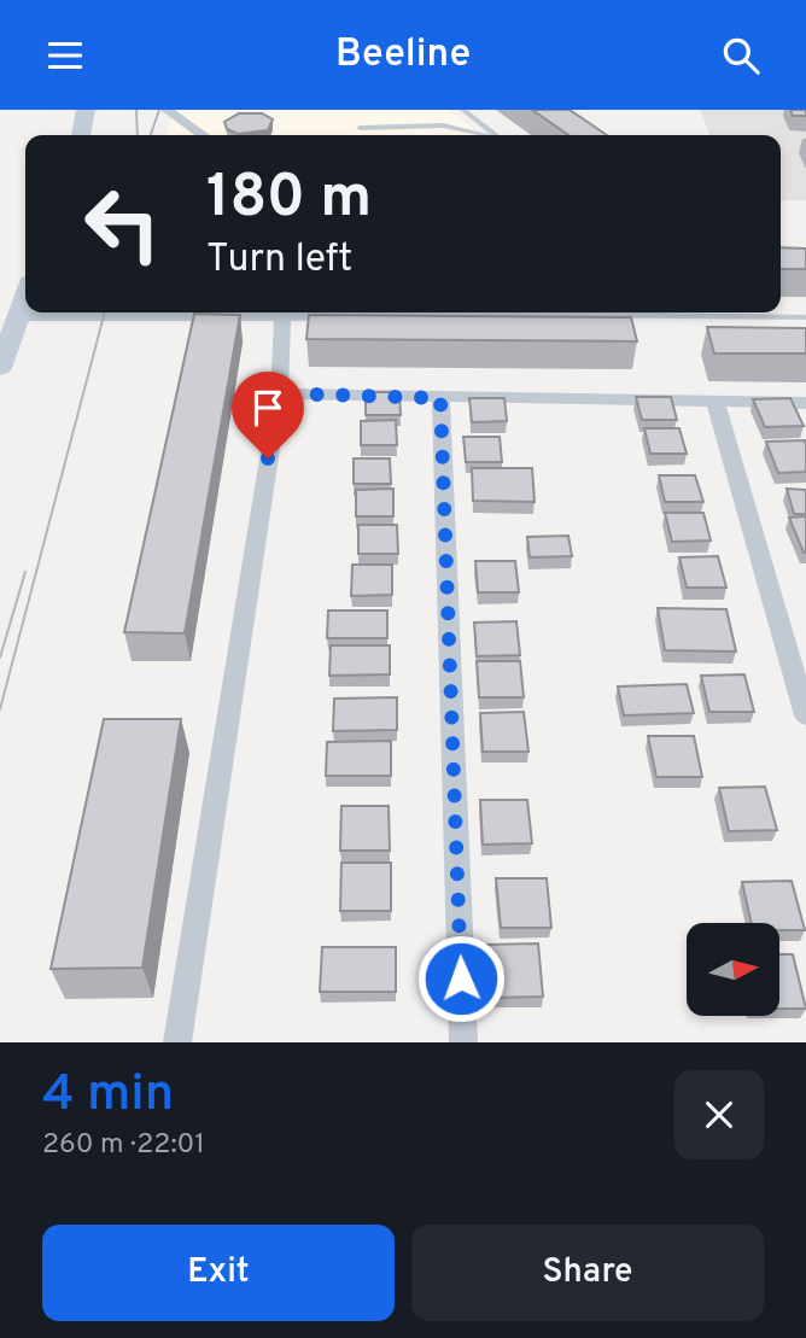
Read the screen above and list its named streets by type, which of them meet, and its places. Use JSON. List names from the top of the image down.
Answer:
{
  "north": "right",
  "page": {
    "header": "Beeline",
    "turn": ["180 m", "Turn left"],
    "heading": ["4 min", "260 m · 22:01"],
    "buttons": ["Exit", "Share"]
  }
}
